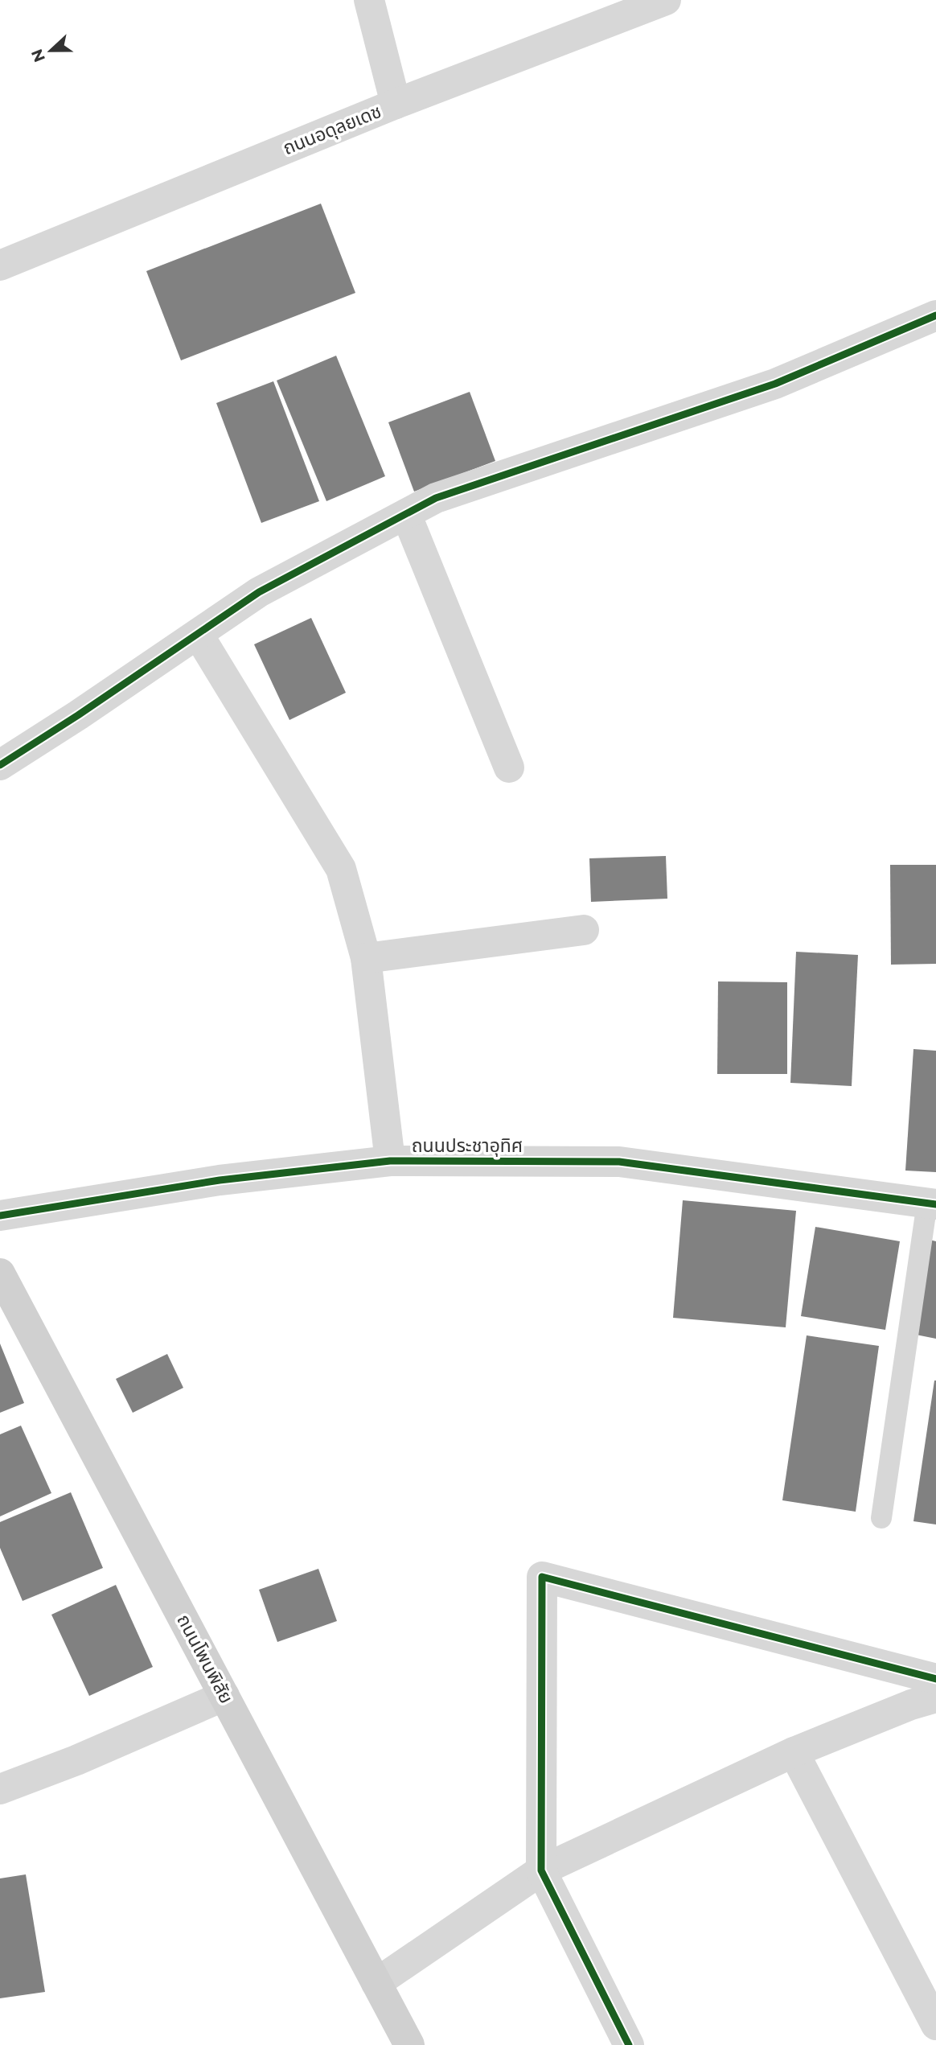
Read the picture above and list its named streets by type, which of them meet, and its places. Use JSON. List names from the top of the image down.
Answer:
{
  "streets": {
    "street": ["ถนนอดุลยเดช", "ถนนประชาอุทิศ", "ถนนโพนพิสัย"]
  },
  "north": "left"
}
